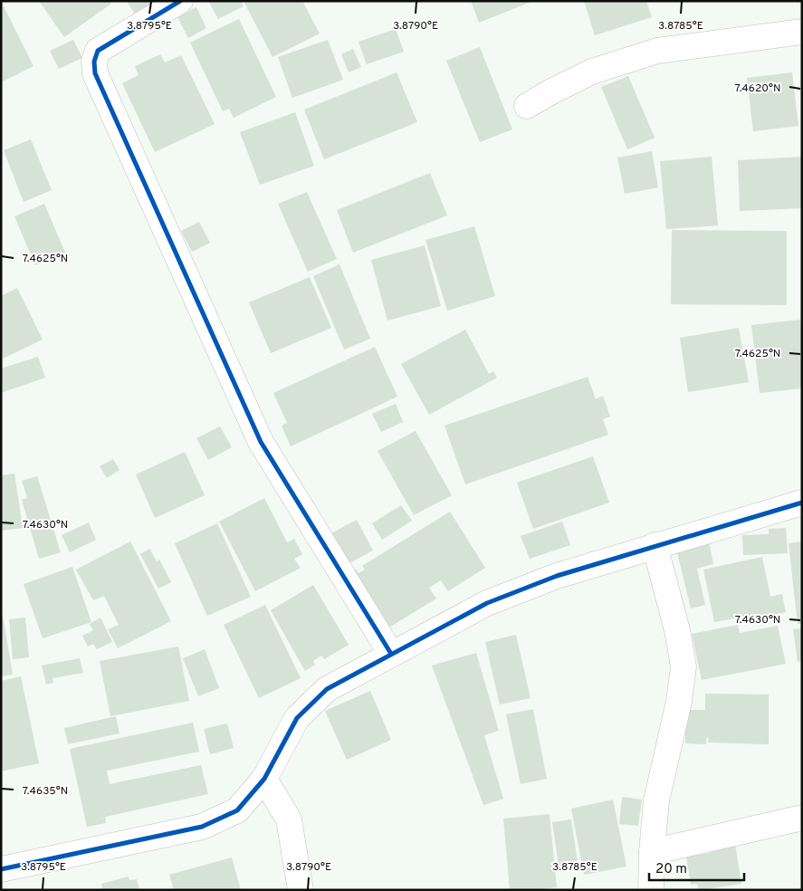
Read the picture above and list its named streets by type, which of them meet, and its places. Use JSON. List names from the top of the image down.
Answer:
{
  "scale_bar": "20 m",
  "coordinates": [
    "3.8795°E",
    "3.8790°E",
    "3.8785°E",
    "7.4620°N",
    "7.4625°N",
    "7.4630°N",
    "7.4635°N"
  ]
}
